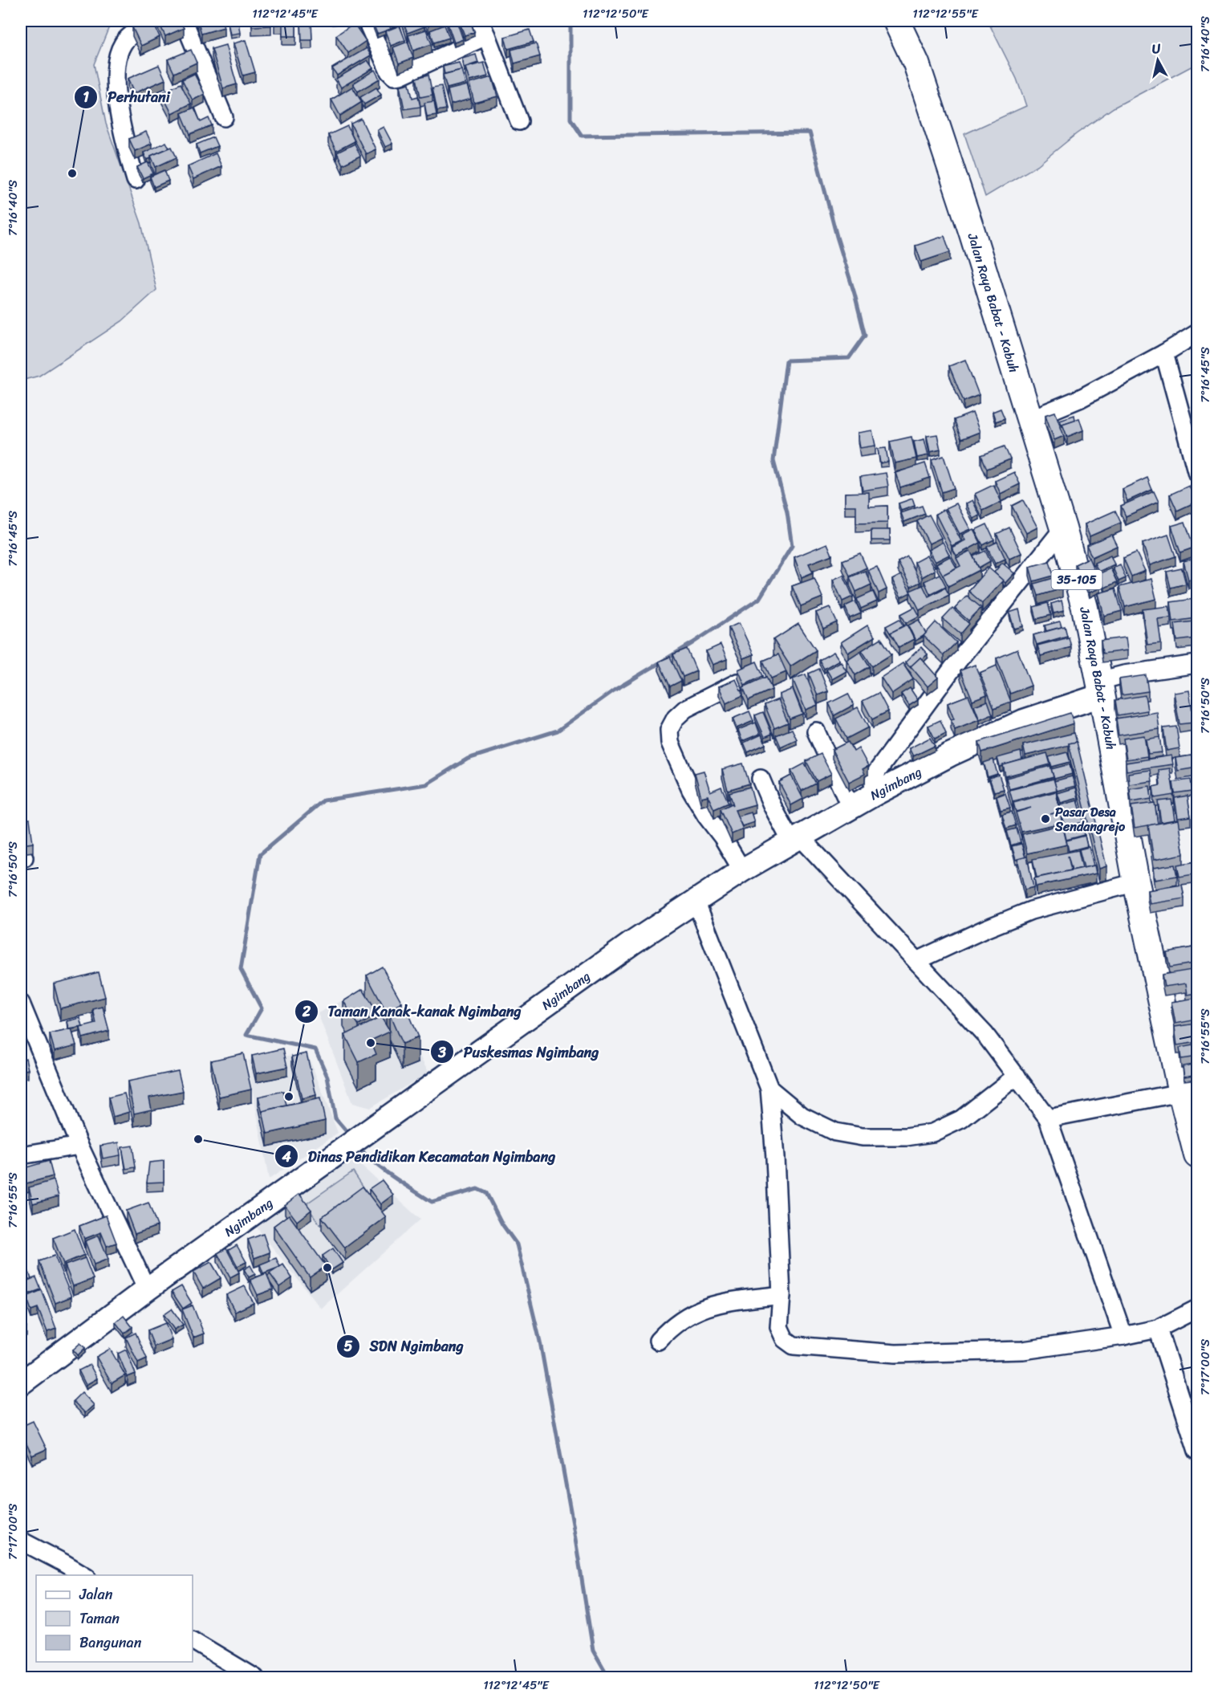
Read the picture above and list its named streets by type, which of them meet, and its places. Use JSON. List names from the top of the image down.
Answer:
{
  "streets": {
    "main road": ["Jalan Raya Babat - Kabuh", "35-105"],
    "street": ["Ngimbang"]
  },
  "crossings": [
    ["Jalan Raya Babat - Kabuh", "Ngimbang"]
  ],
  "places": [
    "Perhutani",
    "Pasar Desa Sendangrejo",
    "Puskesmas Ngimbang",
    "Taman Kanak-kanak Ngimbang",
    "Dinas Pendidikan Kecamatan Ngimbang",
    "SDN Ngimbang"
  ],
  "legend": ["Jalan", "Taman", "Bangunan"],
  "north": "top",
  "coordinates": [
    "112°12'45\"E",
    "112°12'50\"E",
    "112°12'55\"E",
    "7°16'40\"S",
    "7°16'45\"S",
    "7°16'50\"S",
    "7°16'55\"S",
    "7°17'00\"S"
  ]
}
